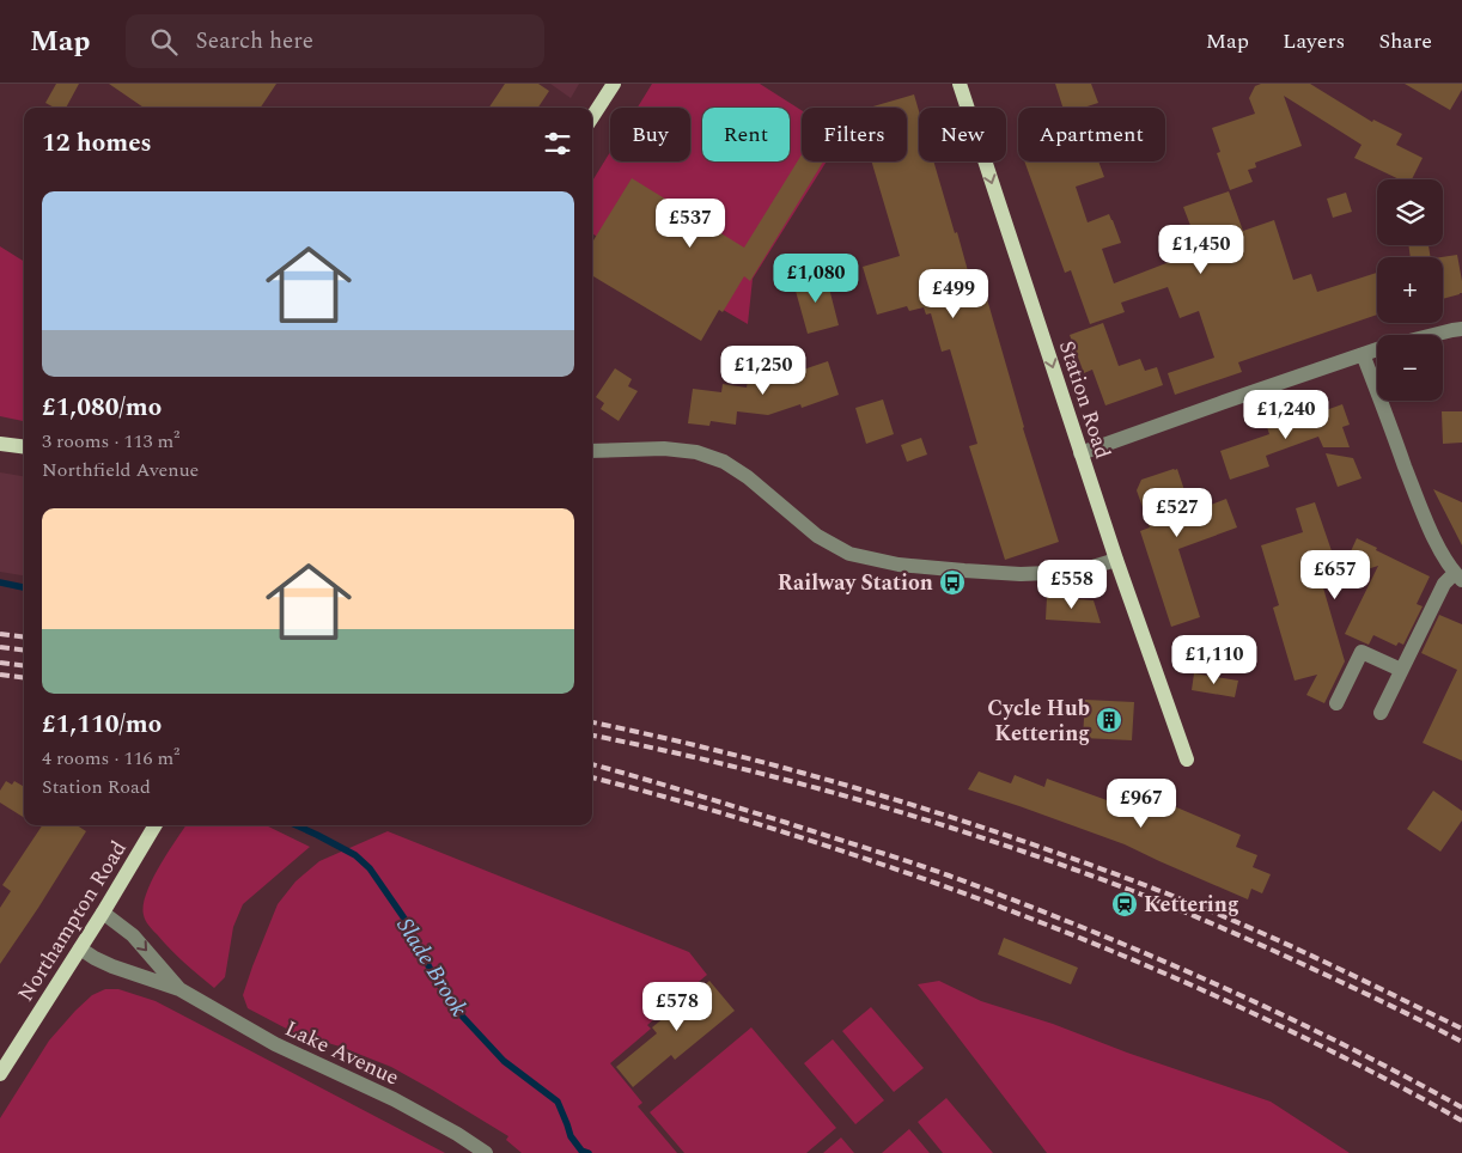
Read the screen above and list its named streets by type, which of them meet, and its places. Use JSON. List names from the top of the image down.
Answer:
{
  "streets": {
    "main road": ["Station Road", "Northampton Road"],
    "street": ["Lake Avenue"]
  },
  "crossings": [
    ["Northampton Road", "Lake Avenue"]
  ],
  "one_way": ["Station Road"],
  "water": ["Slade Brook"],
  "places": {
    "bus stop": ["Railway Station"],
    "building": ["Cycle Hub Kettering"],
    "station": ["Kettering"]
  },
  "page": {
    "header": "Map",
    "search": "Search here",
    "nav": ["Map", "Layers", "Share"],
    "chip": [
      "Buy",
      "Rent",
      "Filters",
      "New",
      "Apartment"
    ],
    "heading": "12 homes",
    "map_buttons": ["+", "−"],
    "list": [
      {
        "name": "£1,080/mo",
        "note": "3 rooms · 113 m² · Northfield Avenue"
      },
      {
        "name": "£1,110/mo",
        "note": "4 rooms · 116 m² · Station Road"
      }
    ],
    "price": [
      "£537",
      "£1,450",
      "£1,080",
      "£499",
      "£1,250",
      "£1,240",
      "£527",
      "£657",
      "£558",
      "£1,110",
      "£967",
      "£578"
    ]
  }
}
